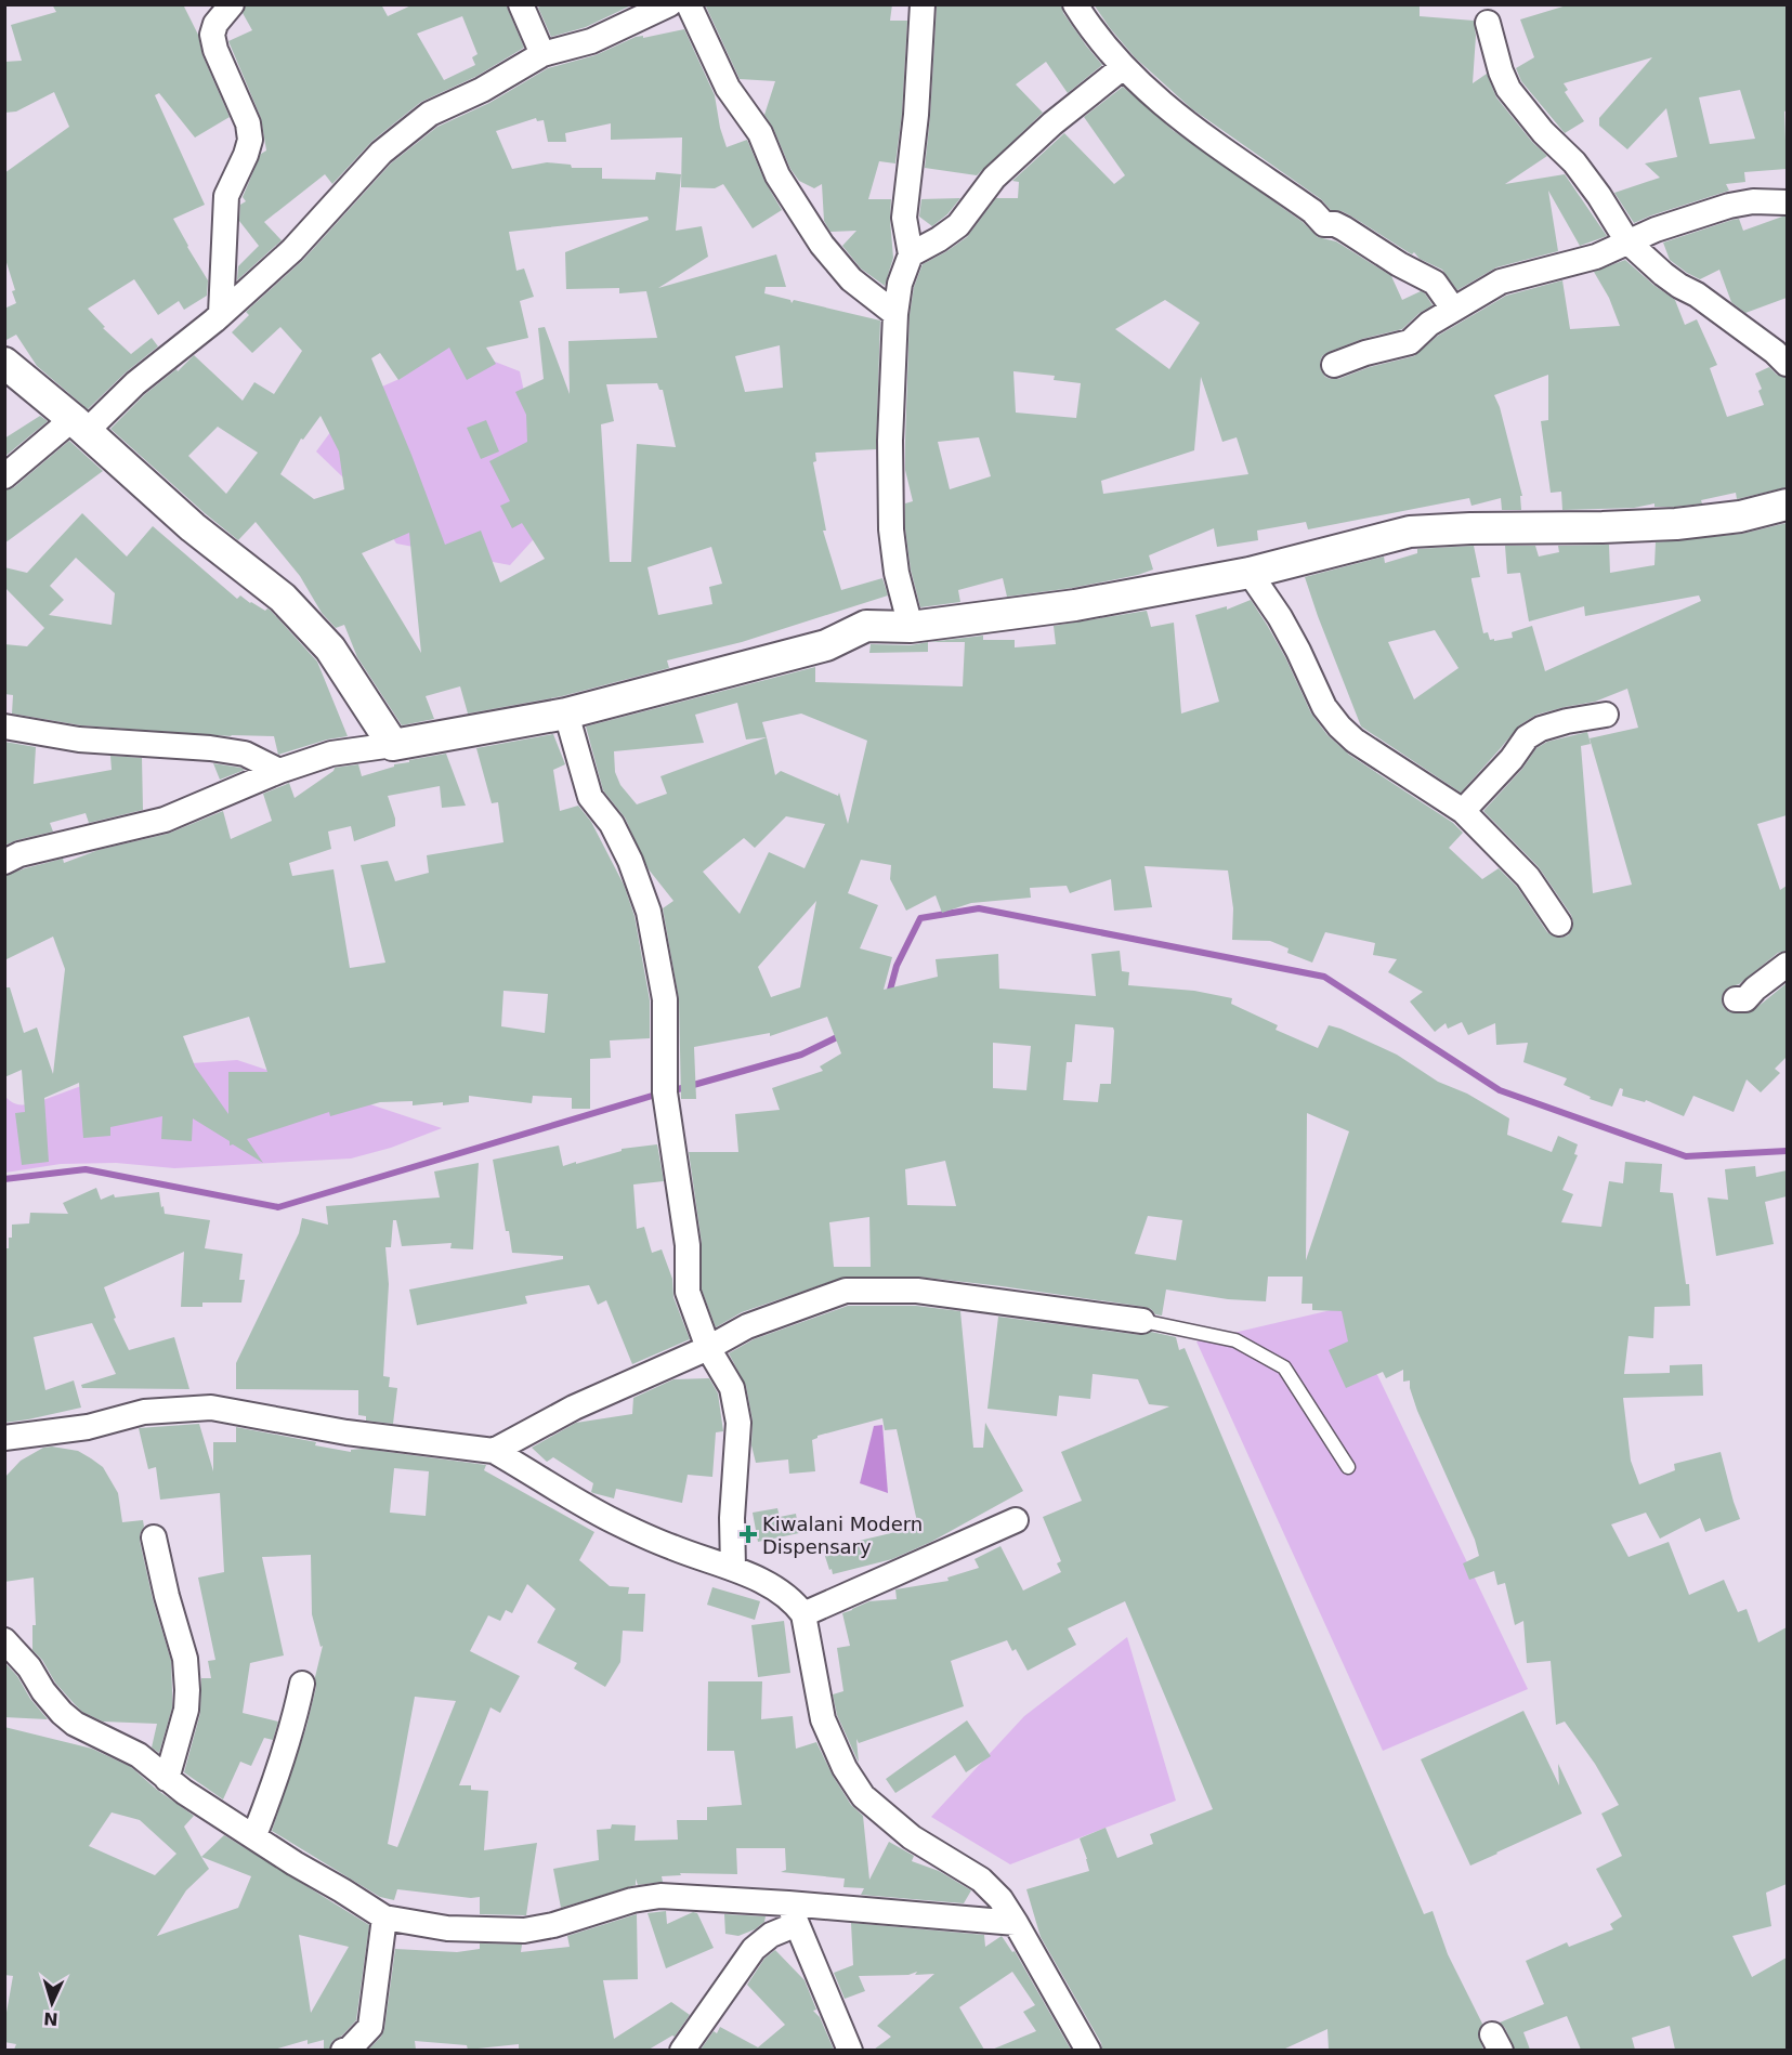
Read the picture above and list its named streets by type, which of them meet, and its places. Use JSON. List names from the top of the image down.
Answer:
{
  "places": {
    "health": ["Kiwalani Modern Dispensary"]
  },
  "north": "bottom"
}
